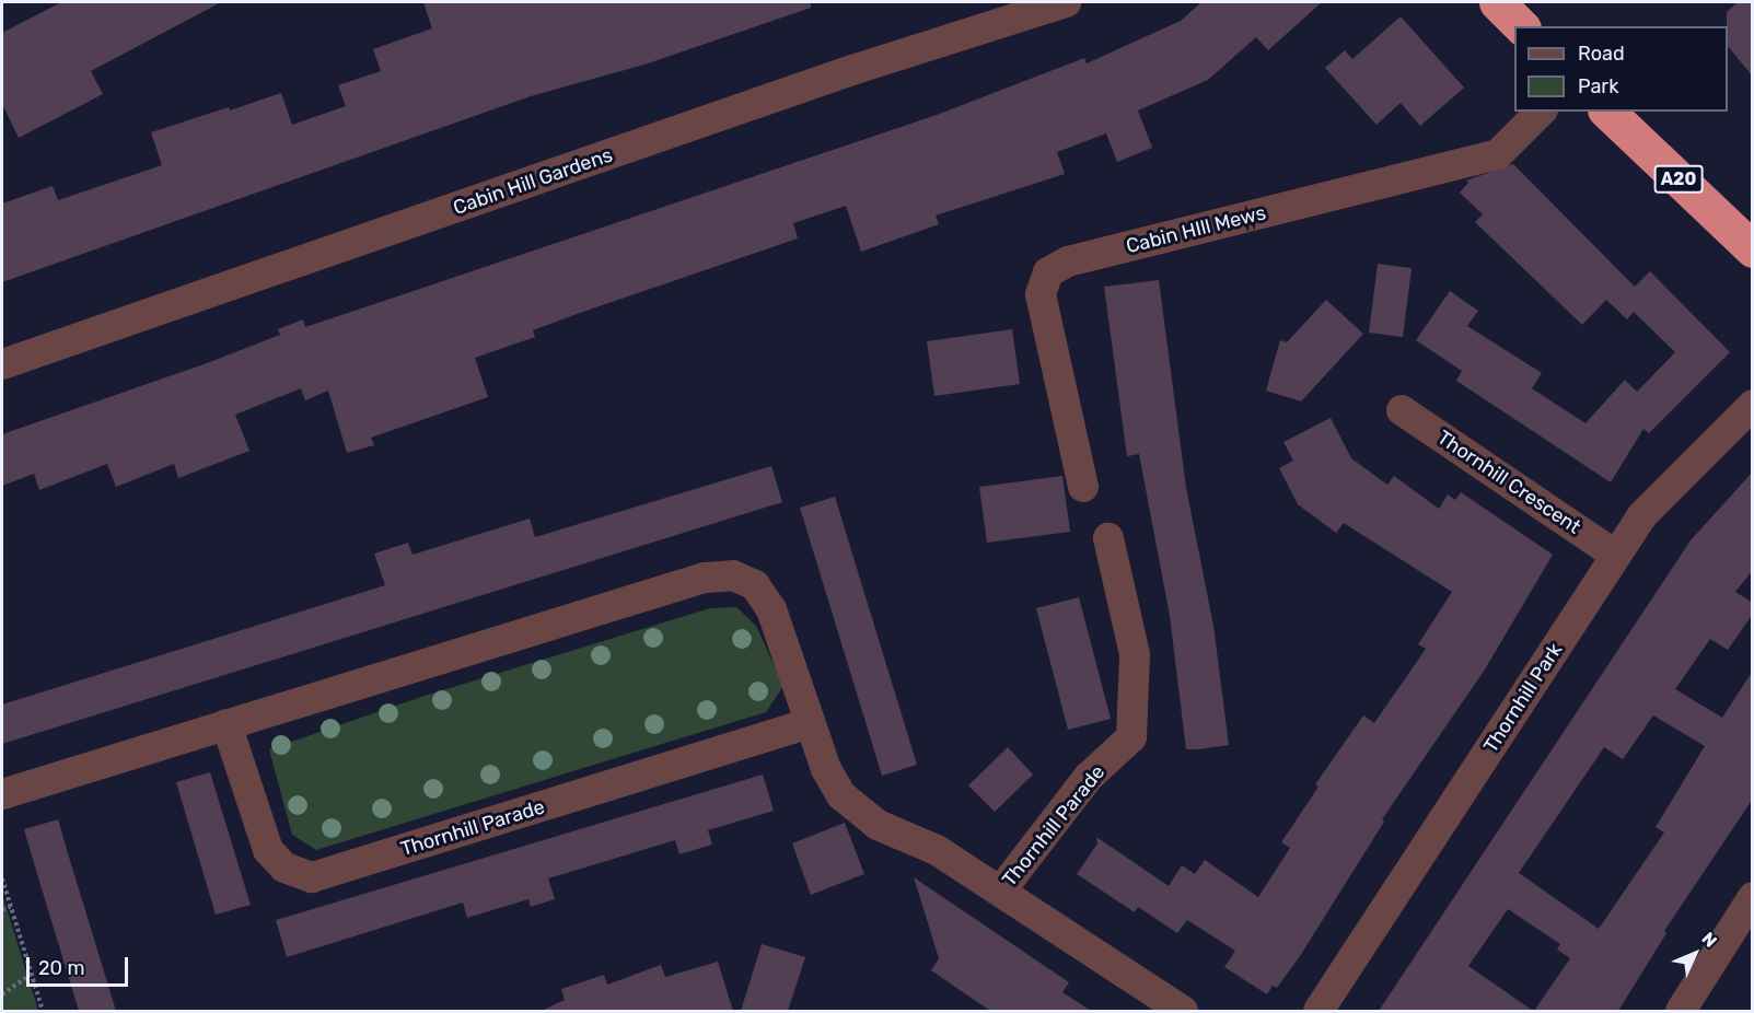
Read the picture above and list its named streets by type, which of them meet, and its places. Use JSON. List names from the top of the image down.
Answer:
{
  "streets": {
    "highway": ["A20"],
    "street": [
      "Cabin Hill Gardens",
      "Cabin HIll Mews",
      "Thornhill Crescent",
      "Thornhill Park",
      "Thornhill Parade"
    ]
  },
  "crossings": [
    ["Thornhill Crescent", "Thornhill Park"]
  ],
  "legend": ["Road", "Park"],
  "scale_bar": "20 m",
  "north": "top right"
}
